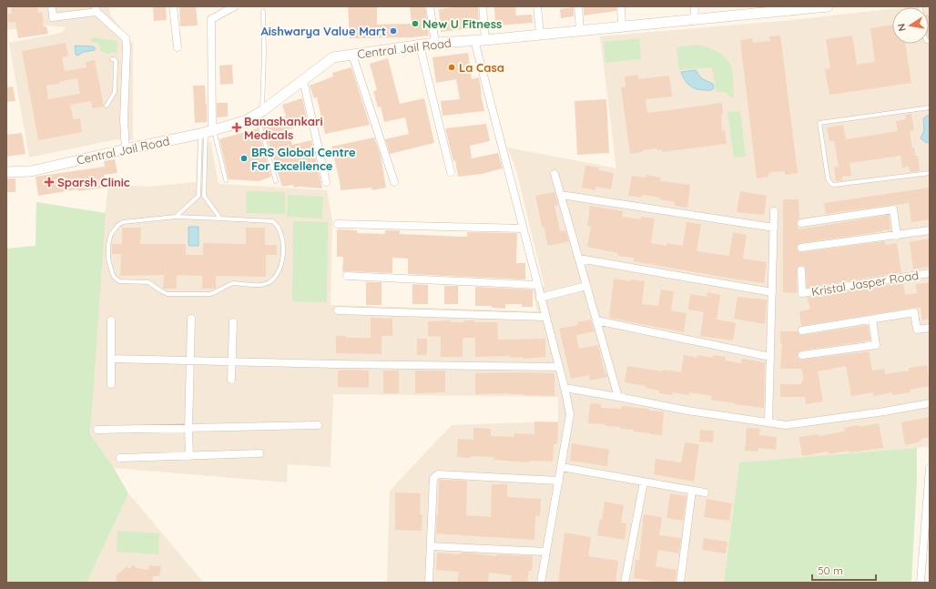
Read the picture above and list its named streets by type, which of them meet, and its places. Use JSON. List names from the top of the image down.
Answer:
{
  "streets": {
    "main road": ["Central Jail Road"],
    "street": ["Kristal Jasper Road"]
  },
  "places": {
    "other": [
      "New U Fitness",
      "Aishwarya Value Mart",
      "La Casa",
      "BRS Global Centre For Excellence"
    ],
    "health": ["Banashankari Medicals", "Sparsh Clinic"]
  },
  "scale_bar": "50 m",
  "north": "left"
}
